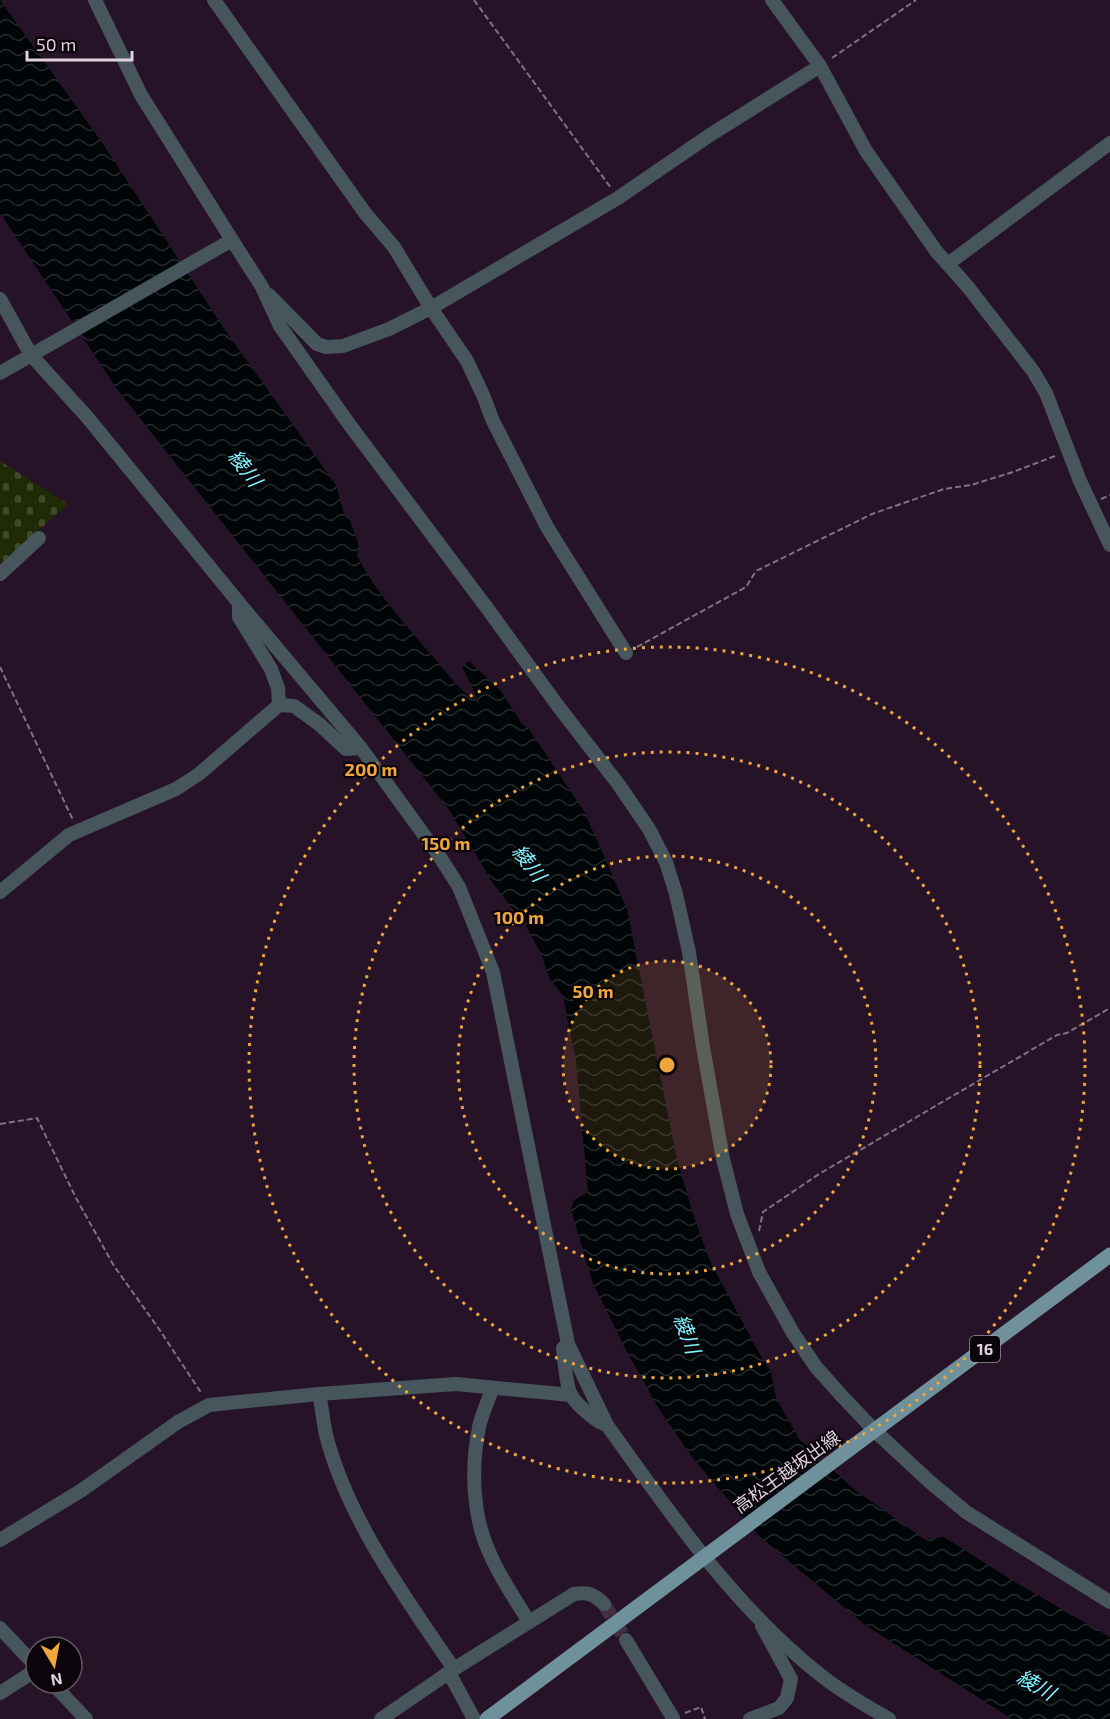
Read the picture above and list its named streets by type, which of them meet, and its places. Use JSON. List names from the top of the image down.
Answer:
{
  "streets": {
    "main road": ["16", "高松王越坂出線"]
  },
  "water": ["綾川"],
  "scale_bar": "50 m",
  "north": "bottom",
  "rings": [
    "200 m",
    "150 m",
    "100 m",
    "50 m"
  ]
}
